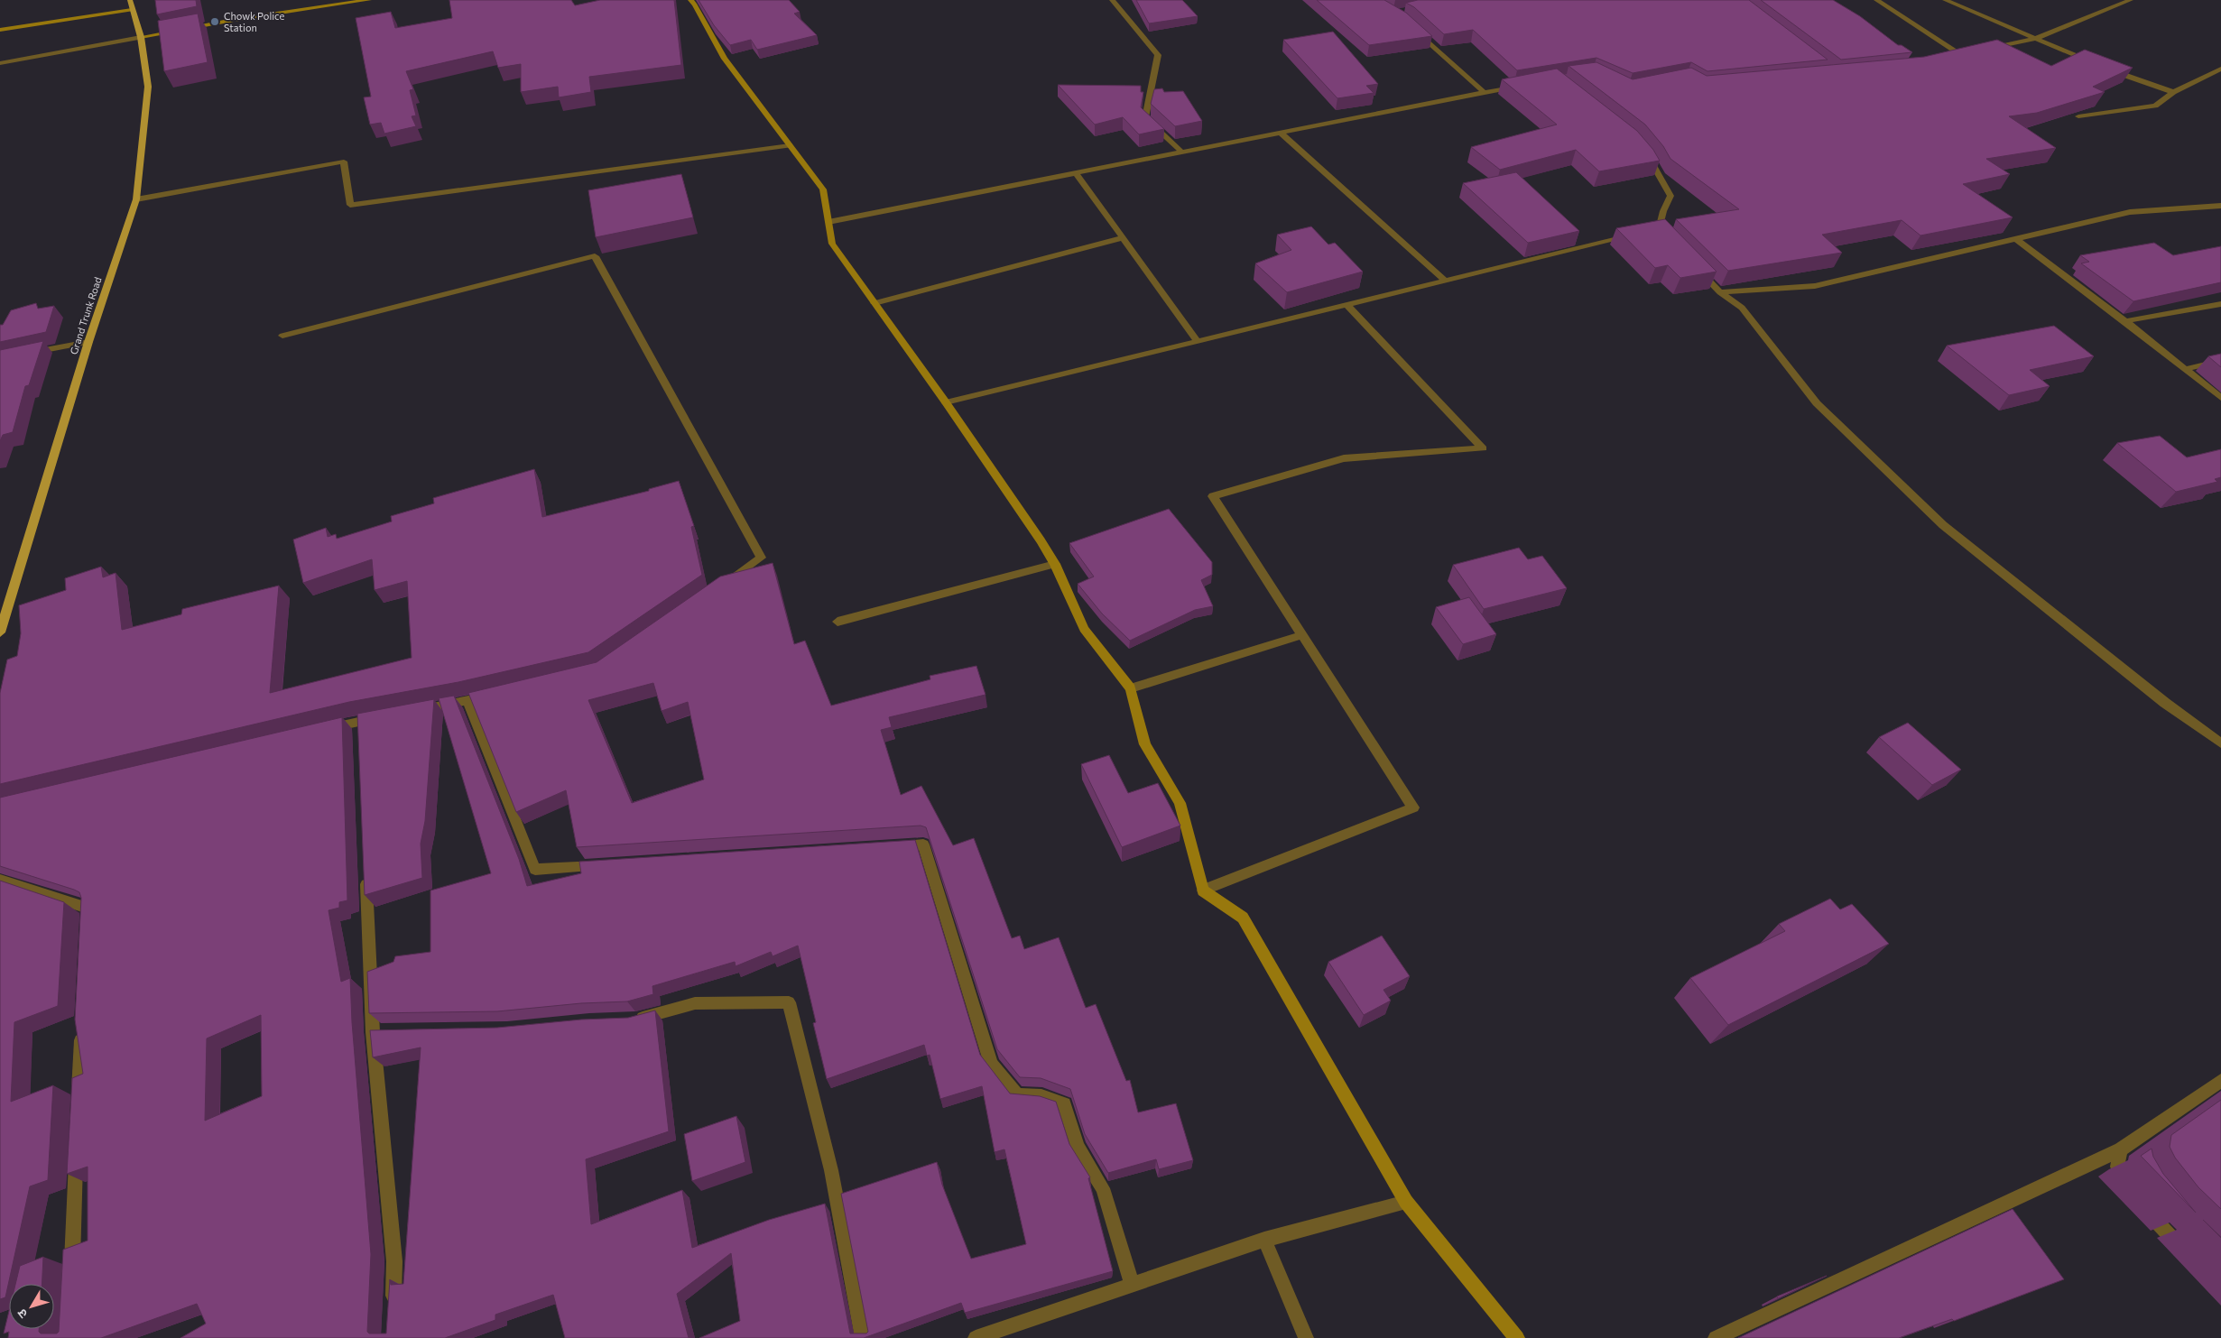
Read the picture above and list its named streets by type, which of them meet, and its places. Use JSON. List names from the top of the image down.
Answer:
{
  "streets": {
    "main road": ["Grand Trunk Road"]
  },
  "places": ["Chowk Police Station"],
  "north": "bottom left"
}
